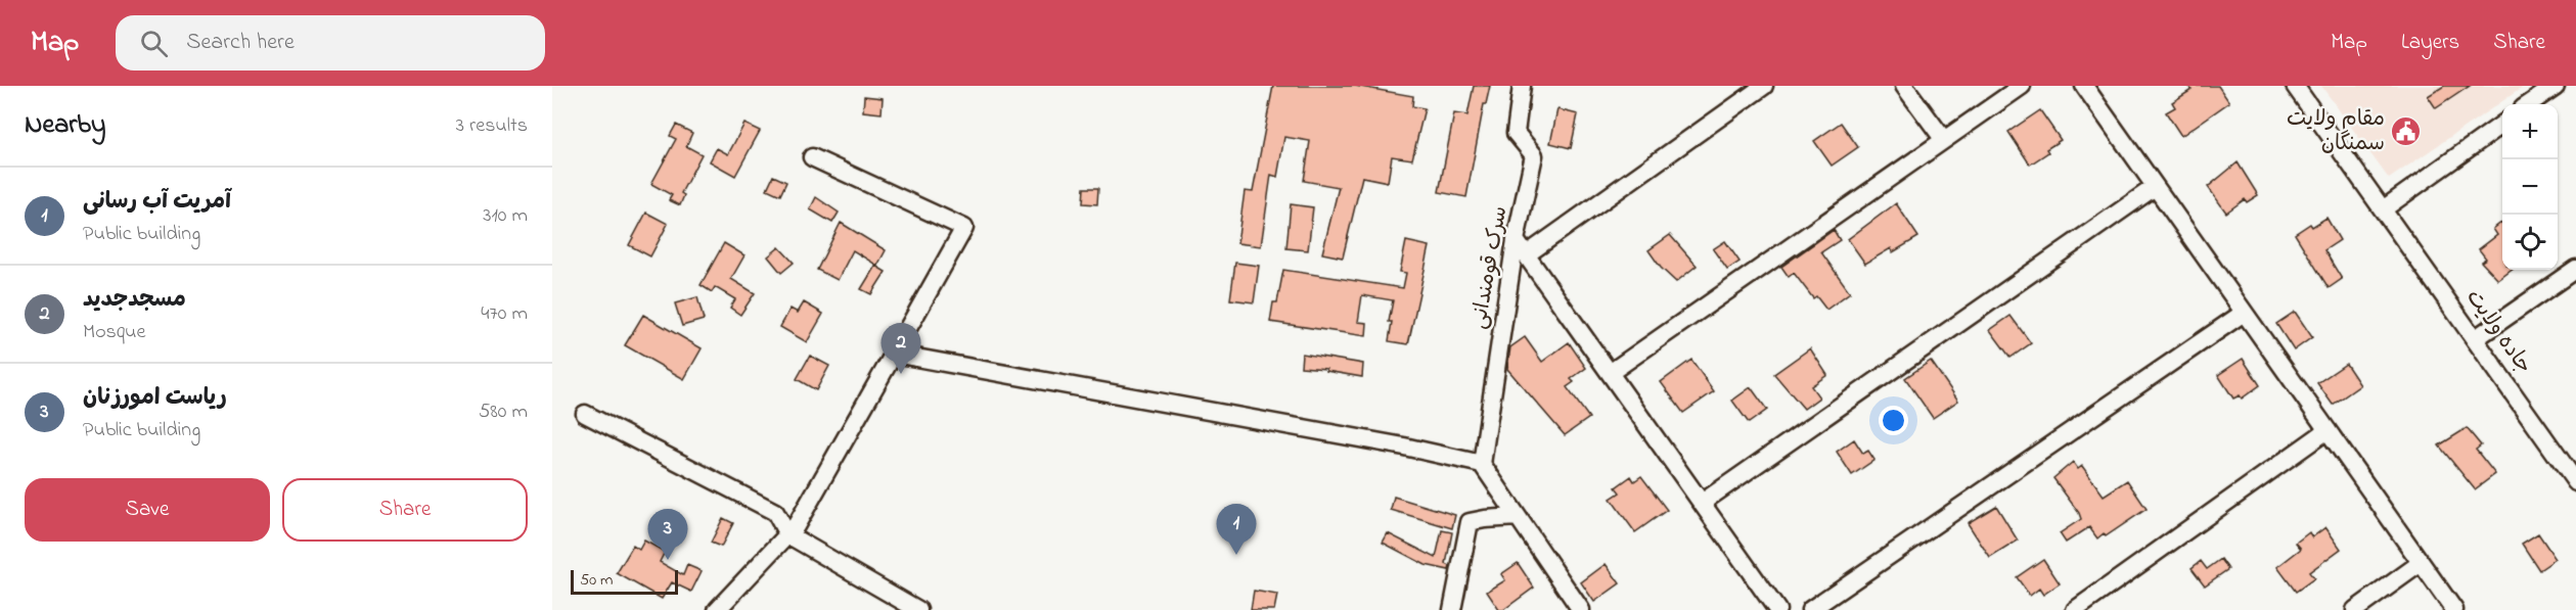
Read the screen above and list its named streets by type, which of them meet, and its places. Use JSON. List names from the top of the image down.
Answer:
{
  "streets": {
    "street": ["سرک قومندانی", "جاده ولایت"]
  },
  "places": {
    "public building": ["مقام ولایت سمنگان"]
  },
  "scale_bar": "50 m",
  "page": {
    "header": "Map",
    "search": "Search here",
    "nav": ["Map", "Layers", "Share"],
    "heading": ["Nearby", "3 results"],
    "map_buttons": ["+", "−"],
    "list": [
      {
        "mark": "1",
        "name": "آمریت آب رسانی",
        "note": "Public building",
        "value": "310 m"
      },
      {
        "mark": "2",
        "name": "مسجدجدید",
        "note": "Mosque",
        "value": "470 m"
      },
      {
        "mark": "3",
        "name": "ریاست امورزنان",
        "note": "Public building",
        "value": "580 m"
      }
    ],
    "pins": ["2", "1", "3"],
    "buttons": ["Save", "Share"],
    "scale": "50 m"
  }
}
